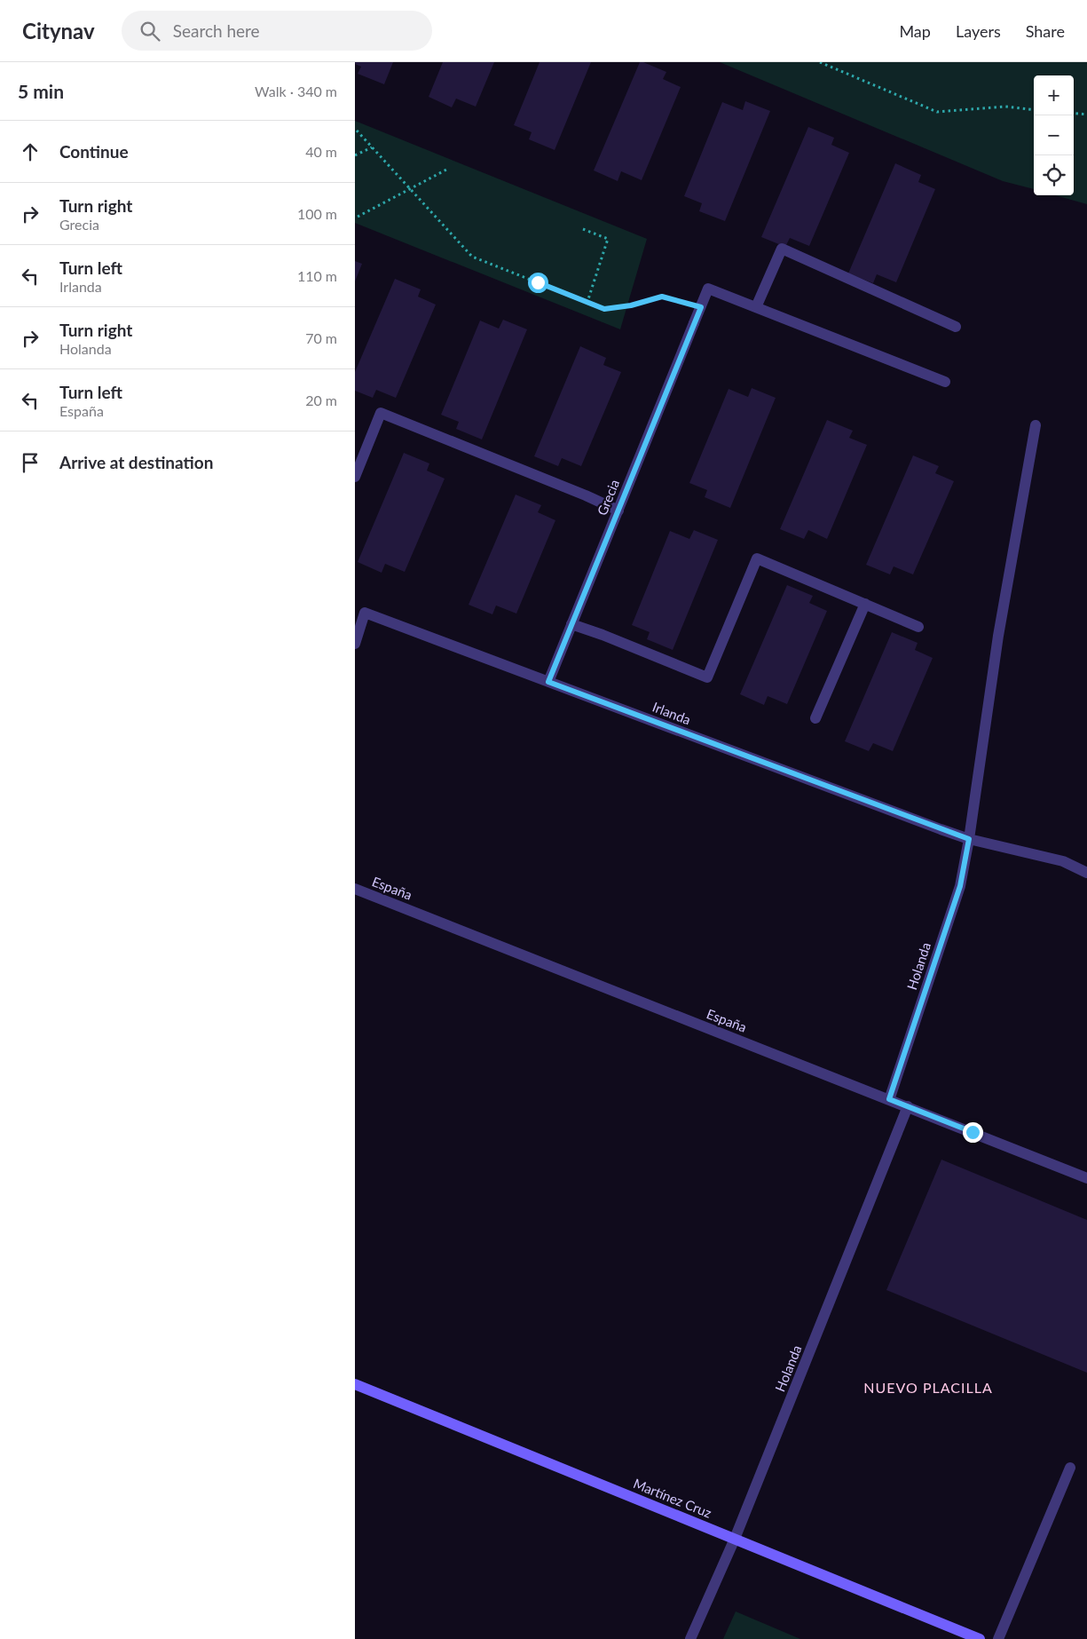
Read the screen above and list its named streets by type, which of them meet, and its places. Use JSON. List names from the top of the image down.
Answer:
{
  "streets": {
    "street": [
      "Grecia",
      "Irlanda",
      "España",
      "Holanda",
      "Martínez Cruz"
    ]
  },
  "crossings": [
    ["Grecia", "Irlanda"],
    ["Irlanda", "Holanda"],
    ["España", "Holanda"],
    ["Holanda", "Martínez Cruz"]
  ],
  "districts": ["NUEVO PLACILLA"],
  "page": {
    "header": "Citynav",
    "search": "Search here",
    "nav": ["Map", "Layers", "Share"],
    "heading": ["5 min", "Walk · 340 m"],
    "map_buttons": ["+", "−"],
    "list": [
      ["Continue", "40 m"],
      ["Turn right", "Grecia", "100 m"],
      ["Turn left", "Irlanda", "110 m"],
      ["Turn right", "Holanda", "70 m"],
      ["Turn left", "España", "20 m"],
      "Arrive at destination"
    ]
  }
}
